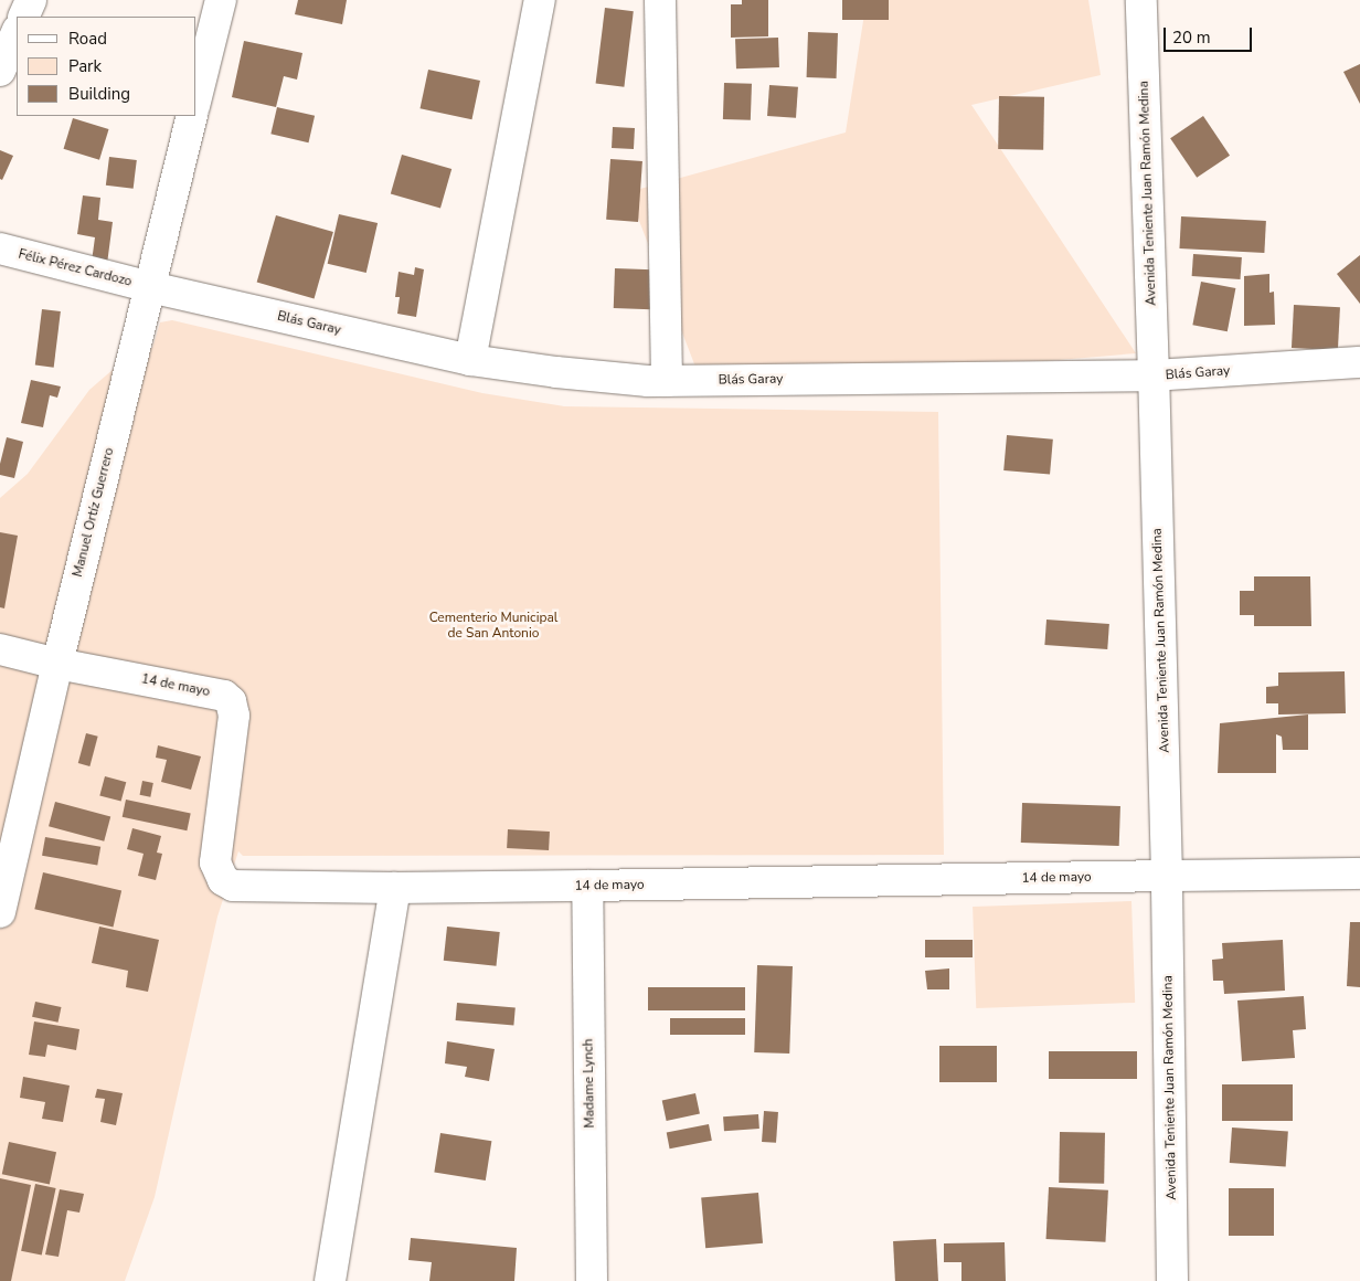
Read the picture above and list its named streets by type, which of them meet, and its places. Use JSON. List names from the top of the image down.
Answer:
{
  "streets": {
    "street": [
      "Avenida Teniente Juan Ramón Medina",
      "Félix Pérez Cardozo",
      "Blás Garay",
      "Manuel Ortíz Guerrero",
      "14 de mayo",
      "Madame Lynch"
    ]
  },
  "crossings": [
    ["Avenida Teniente Juan Ramón Medina", "Blás Garay"],
    ["Avenida Teniente Juan Ramón Medina", "14 de mayo"],
    ["Félix Pérez Cardozo", "Blás Garay"],
    ["Félix Pérez Cardozo", "Manuel Ortíz Guerrero"],
    ["Blás Garay", "Manuel Ortíz Guerrero"],
    ["Manuel Ortíz Guerrero", "14 de mayo"],
    ["14 de mayo", "Madame Lynch"]
  ],
  "parks": ["Cementerio Municipal de San Antonio"],
  "legend": ["Road", "Park", "Building"],
  "scale_bar": "20 m"
}
